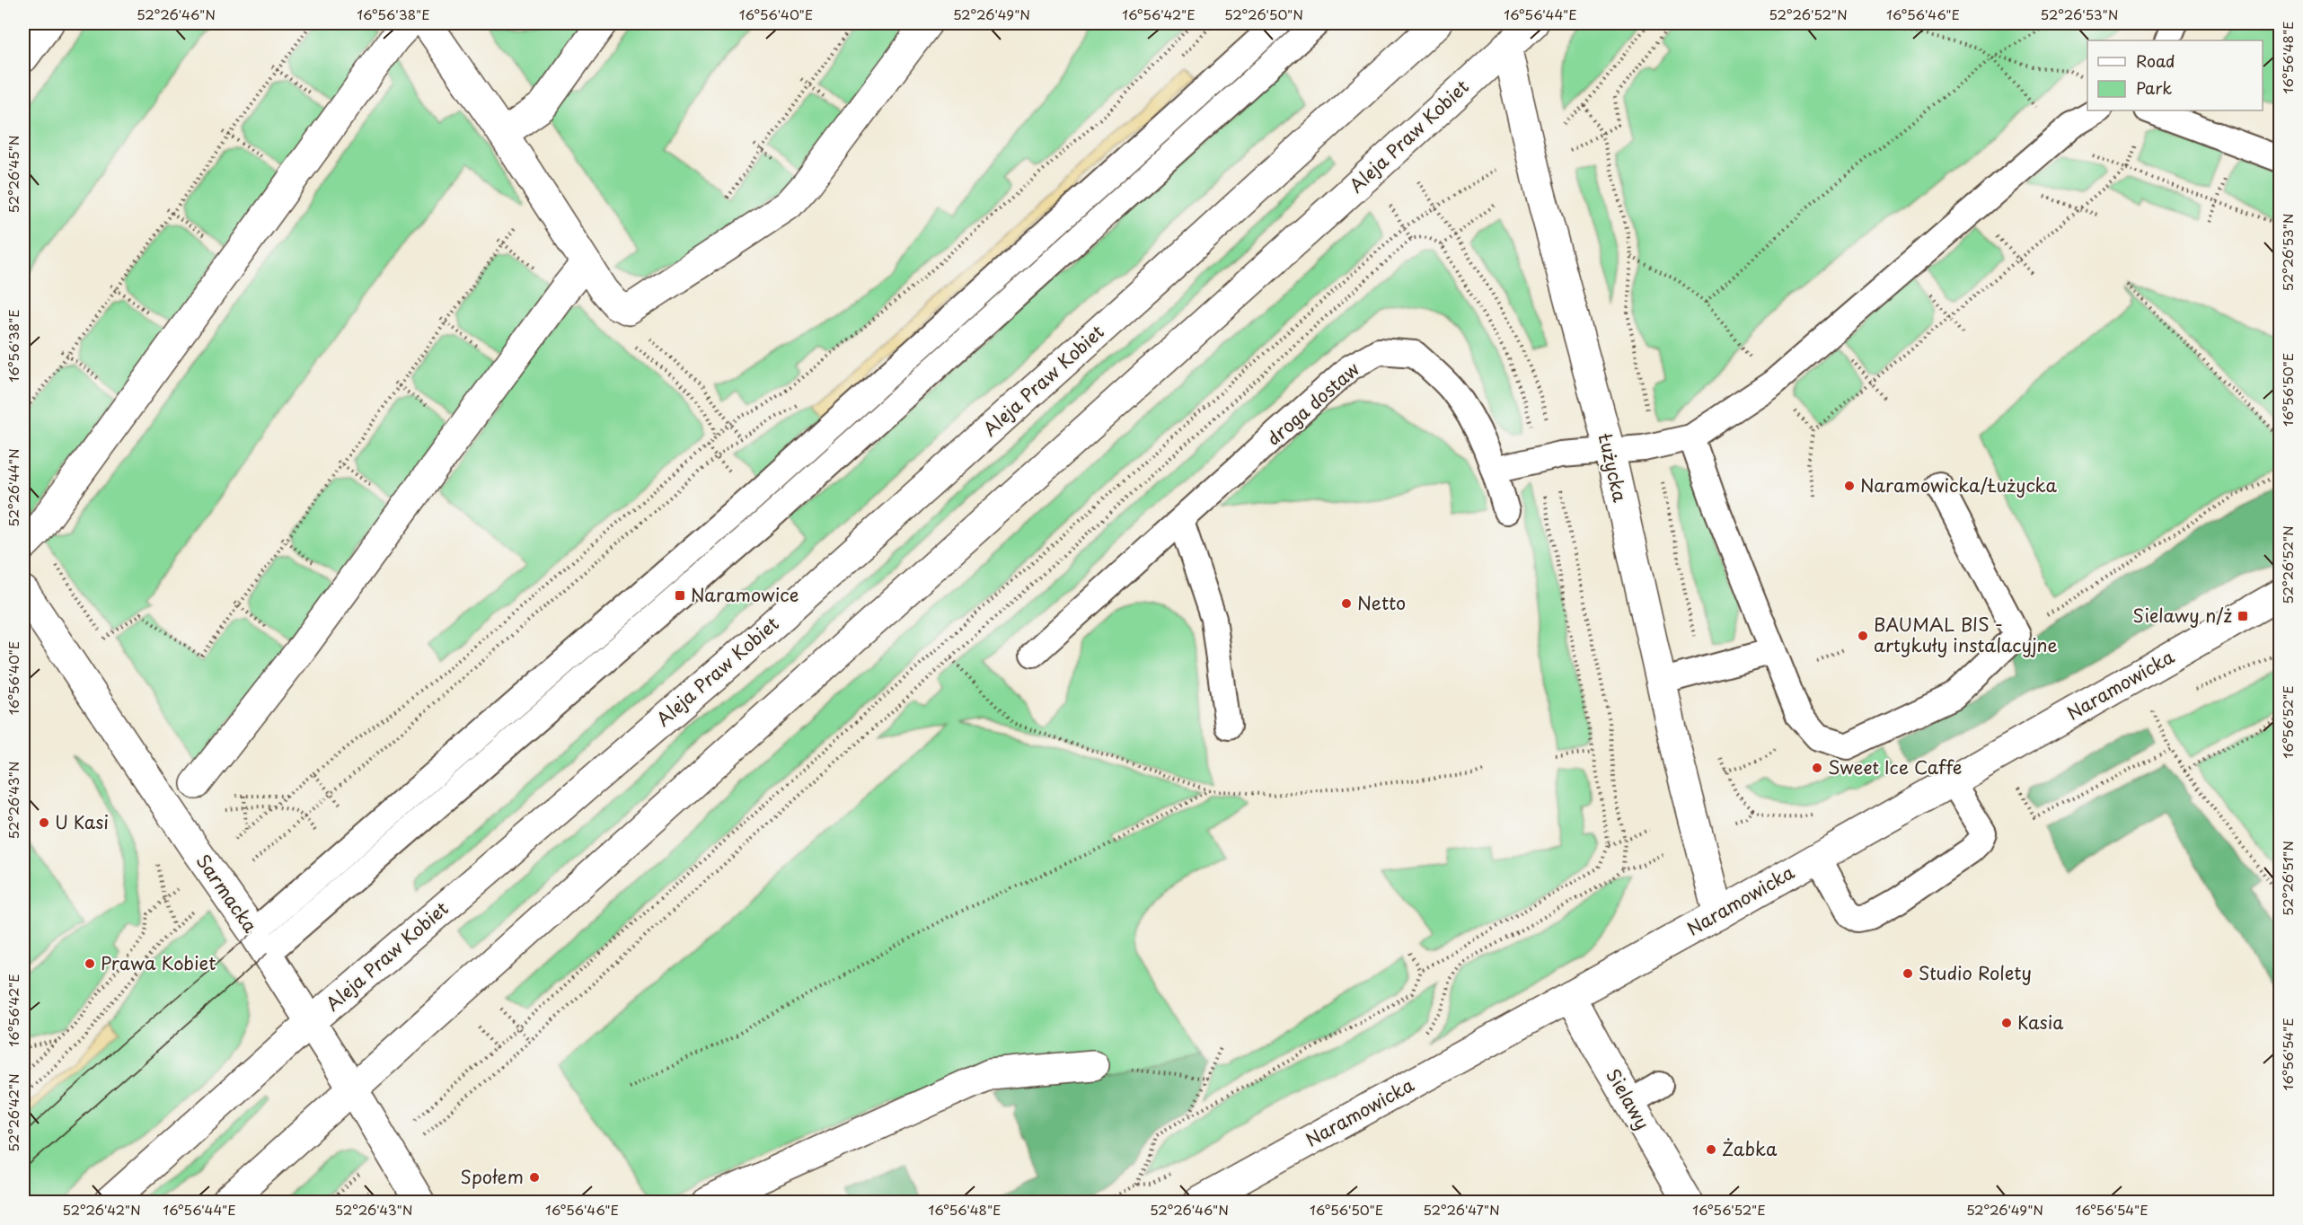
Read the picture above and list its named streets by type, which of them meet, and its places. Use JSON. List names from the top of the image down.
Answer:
{
  "streets": {
    "street": [
      "Aleja Praw Kobiet",
      "Łużycka",
      "Naramowicka",
      "Sarmacka",
      "Sielawy"
    ],
    "lane": ["droga dostaw"]
  },
  "crossings": [
    ["Aleja Praw Kobiet", "Łużycka"],
    ["Aleja Praw Kobiet", "Sarmacka"],
    ["Łużycka", "Naramowicka"],
    ["Naramowicka", "Sielawy"]
  ],
  "places": {
    "other": [
      "Naramowicka/Łużycka",
      "Netto",
      "BAUMAL BIS - artykuły instalacyjne",
      "Sweet Ice Caffe",
      "U Kasi",
      "Prawa Kobiet",
      "Studio Rolety",
      "Kasia",
      "Żabka",
      "Społem"
    ],
    "transit": ["Naramowice", "Sielawy n/ż"]
  },
  "legend": ["Road", "Park"],
  "coordinates": [
    "52°26'46\"N",
    "16°56'38\"E",
    "16°56'40\"E",
    "52°26'49\"N",
    "16°56'42\"E",
    "52°26'50\"N",
    "16°56'44\"E",
    "52°26'52\"N",
    "16°56'46\"E",
    "52°26'53\"N",
    "16°56'48\"E",
    "52°26'45\"N",
    "16°56'50\"E",
    "52°26'44\"N",
    "16°56'52\"E",
    "52°26'43\"N",
    "52°26'51\"N",
    "16°56'54\"E",
    "52°26'42\"N",
    "52°26'47\"N"
  ]
}
